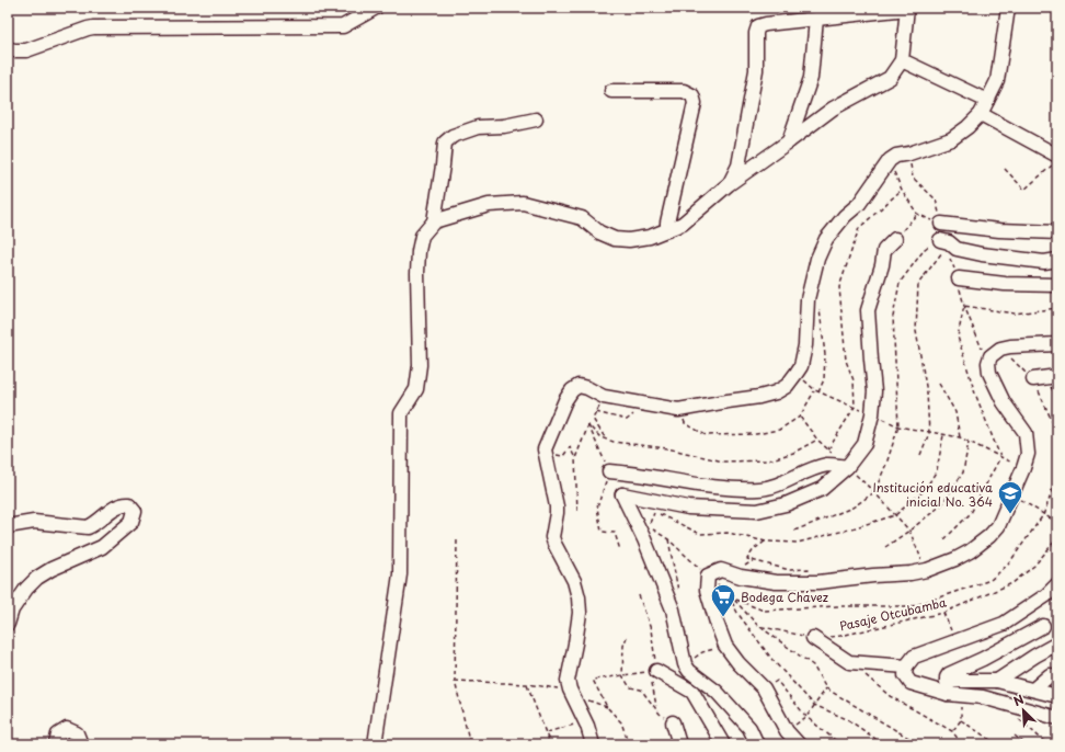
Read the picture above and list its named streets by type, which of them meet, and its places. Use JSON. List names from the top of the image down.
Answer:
{
  "streets": {
    "path": ["Pasaje Otcubamba"]
  },
  "places": {
    "school or university": ["Institución educativa inicial No. 364"],
    "supermarket": ["Bodega Chávez"]
  },
  "north": "top left"
}
